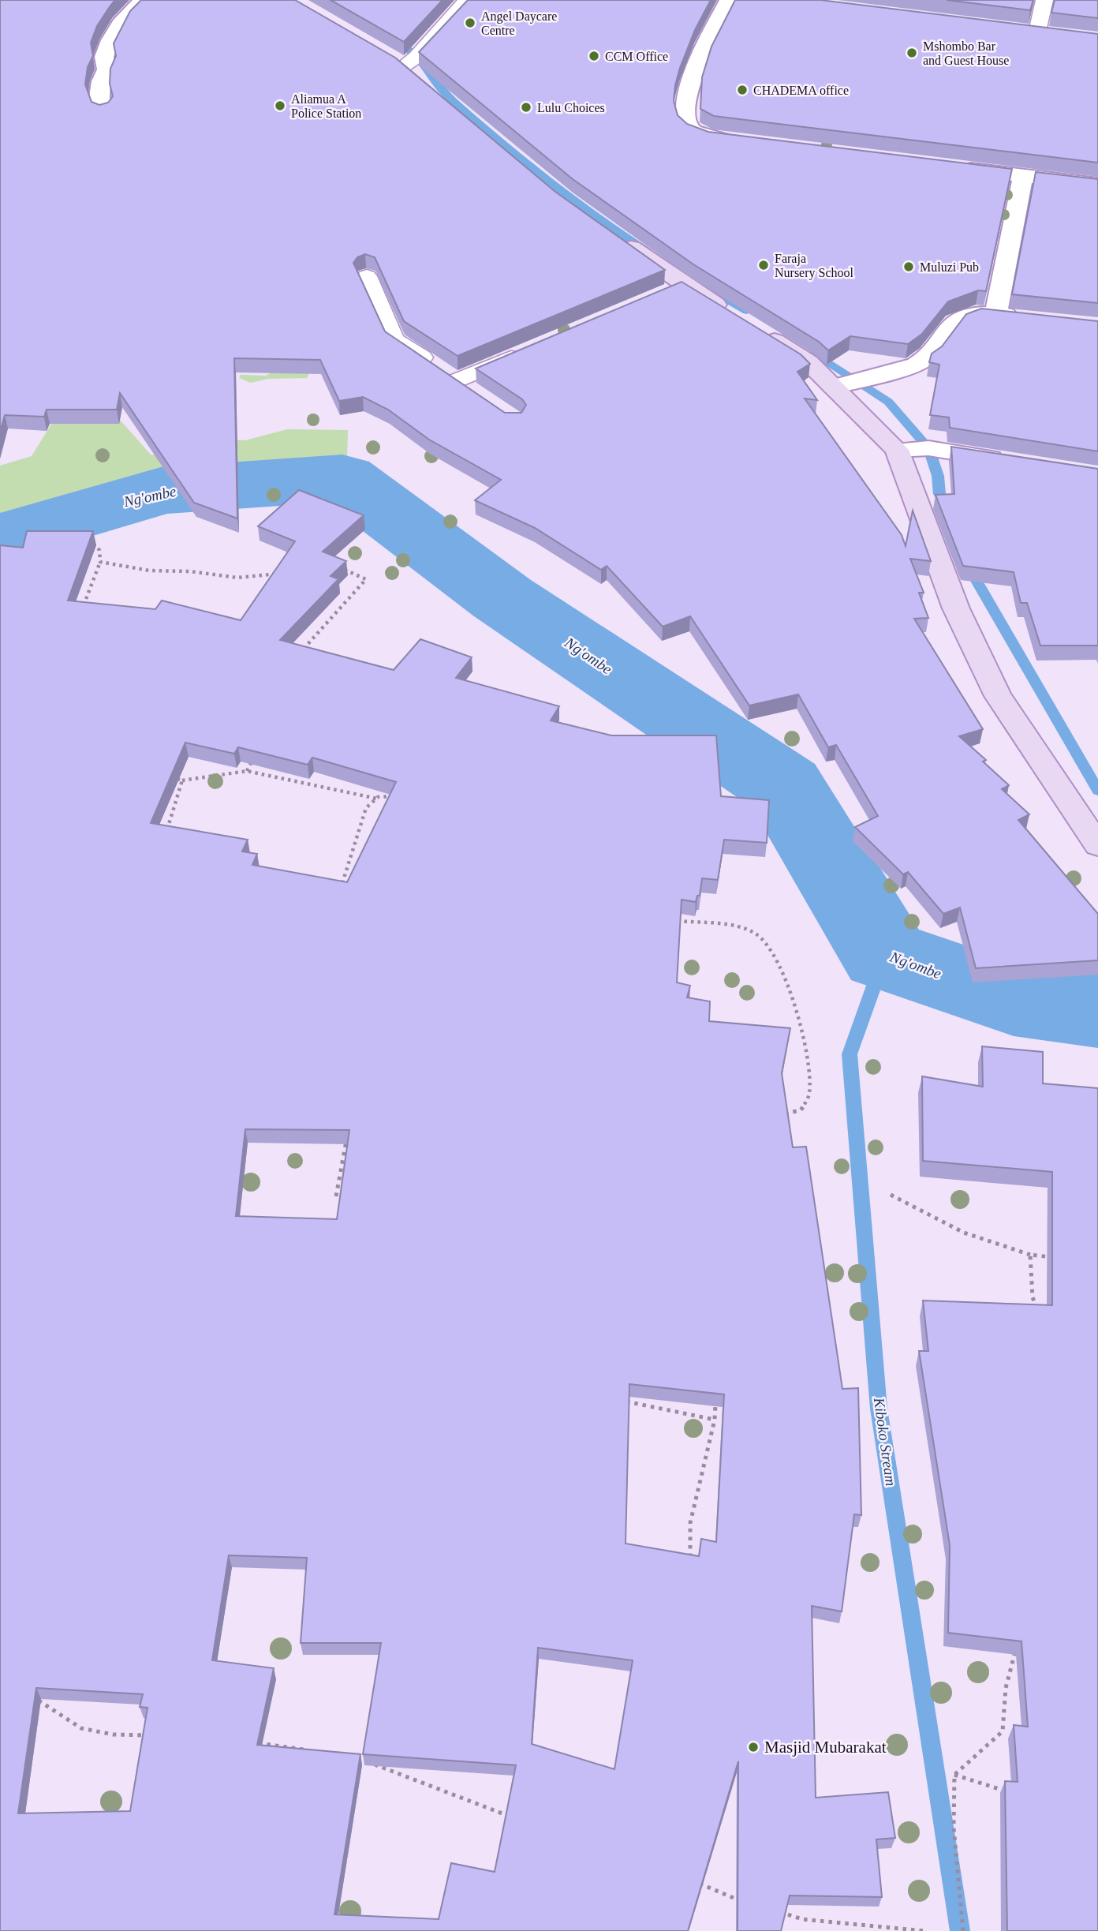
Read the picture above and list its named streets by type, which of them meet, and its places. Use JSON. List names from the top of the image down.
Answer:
{
  "water": ["Ng'ombe", "Kiboko Stream"],
  "places": [
    "Angel Daycare Centre",
    "Mshombo Bar and Guest House",
    "CCM Office",
    "CHADEMA office",
    "Aliamua A Police Station",
    "Lulu Choices",
    "Faraja Nursery School",
    "Muluzi Pub",
    "Masjid Mubarakat"
  ]
}
